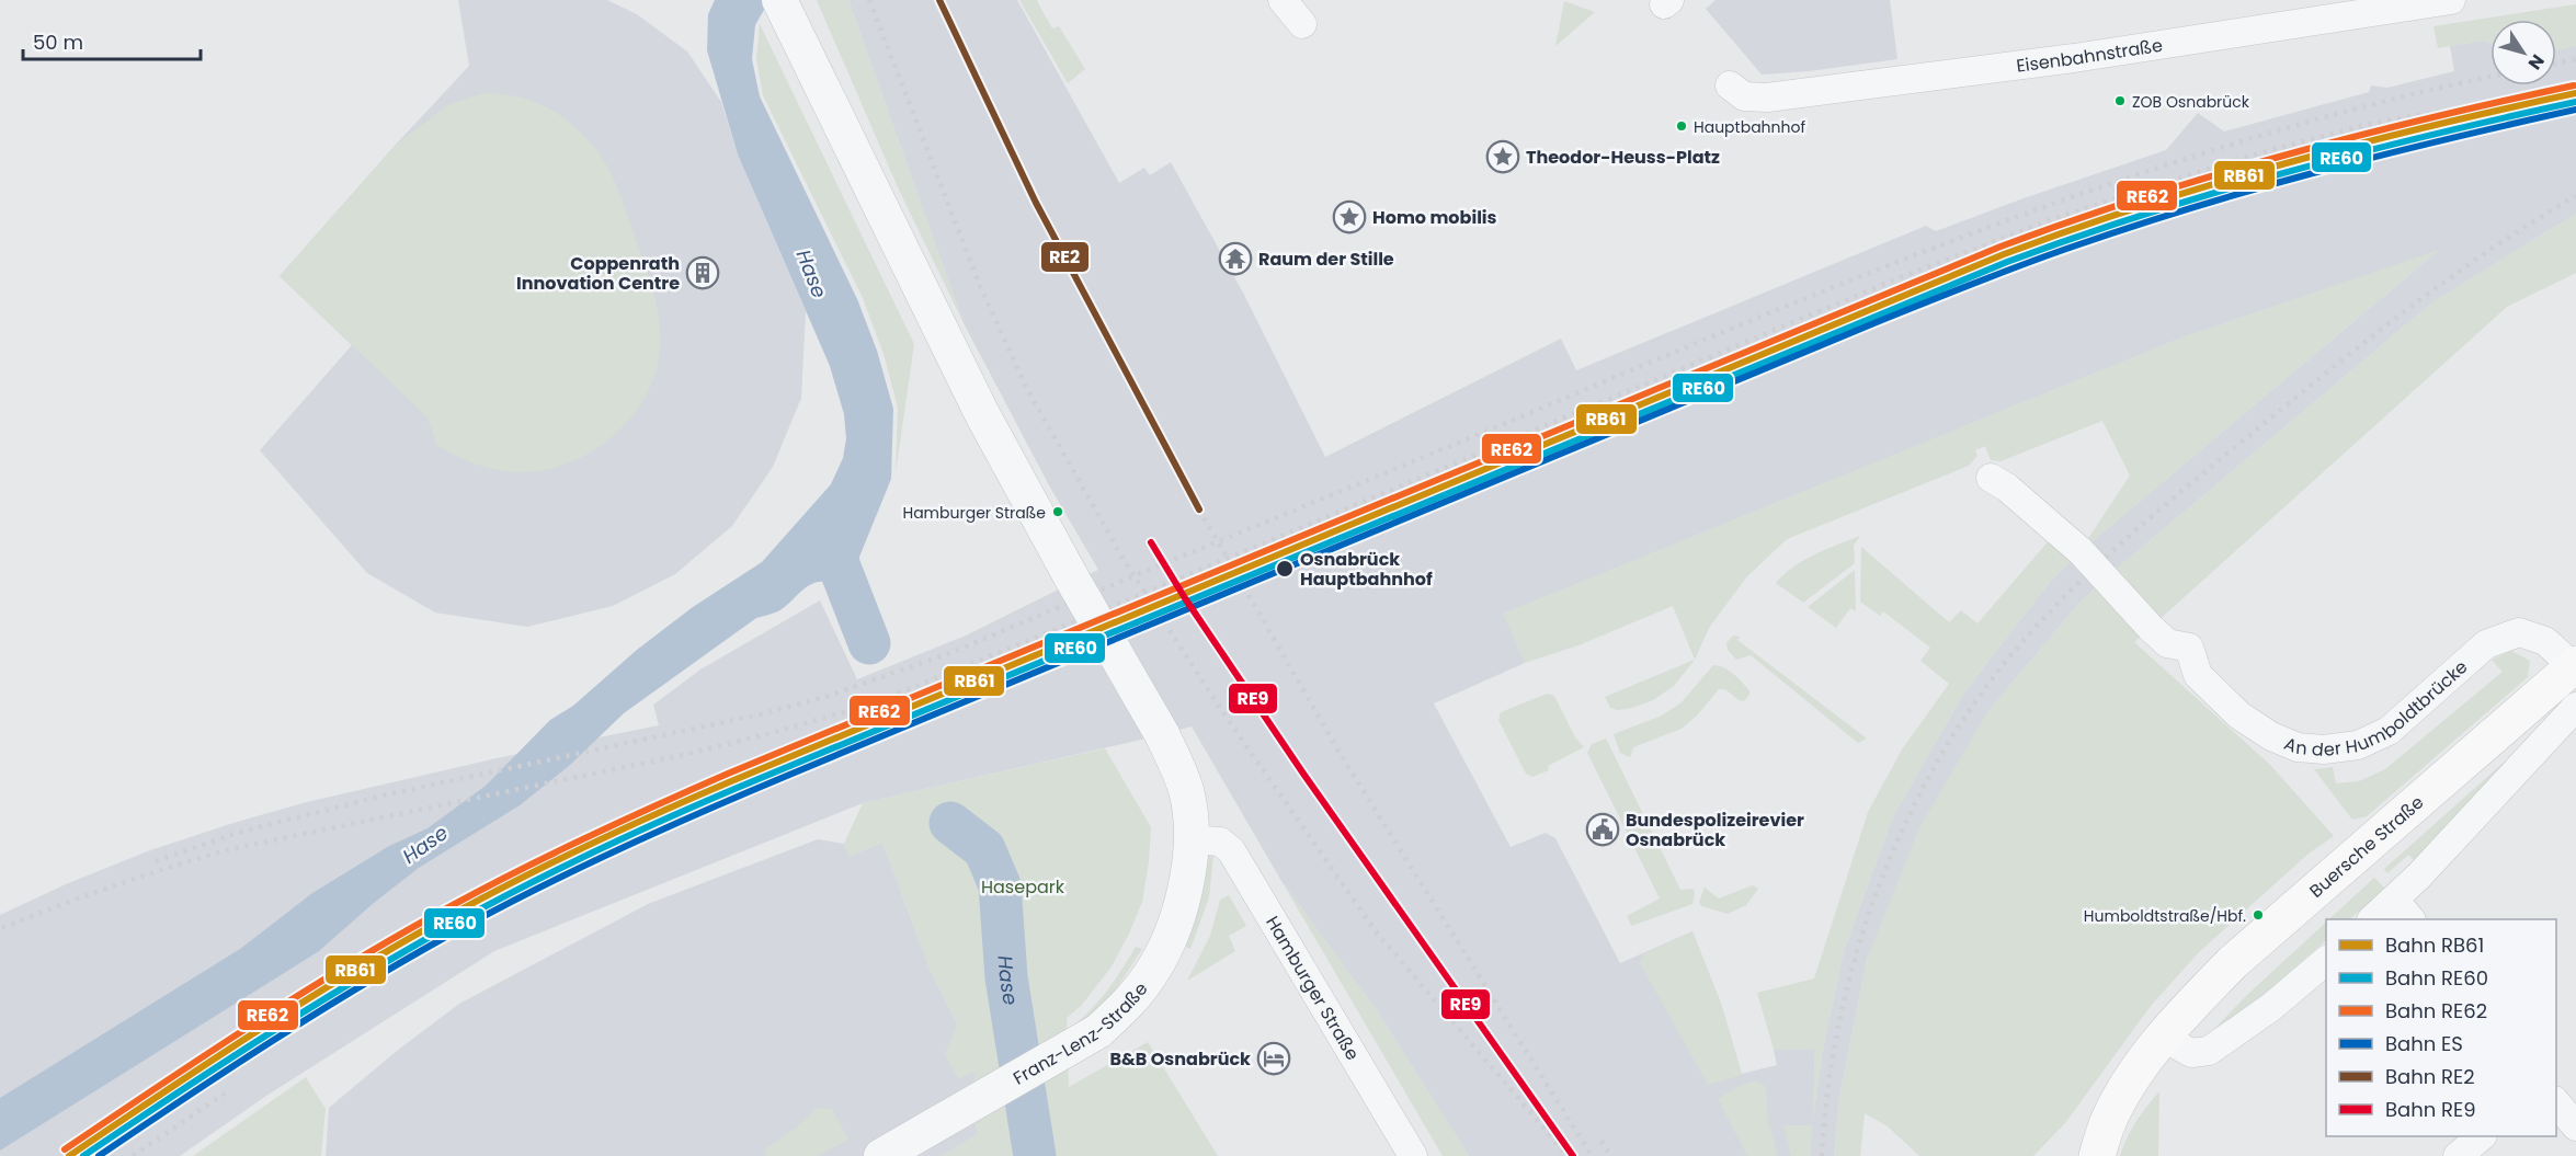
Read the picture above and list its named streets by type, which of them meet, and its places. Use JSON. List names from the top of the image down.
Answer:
{
  "streets": {
    "main road": ["Buersche Straße"],
    "street": [
      "Eisenbahnstraße",
      "An der Humboldtbrücke",
      "Hamburger Straße",
      "Franz-Lenz-Straße"
    ]
  },
  "crossings": [
    ["An der Humboldtbrücke", "Buersche Straße"],
    ["Hamburger Straße", "Franz-Lenz-Straße"]
  ],
  "water": ["Hase"],
  "parks": ["Hasepark"],
  "places": {
    "other": [
      "ZOB Osnabrück",
      "Hauptbahnhof",
      "Hamburger Straße",
      "Osnabrück Hauptbahnhof",
      "Humboldtstraße/Hbf."
    ],
    "place": ["Theodor-Heuss-Platz", "Homo mobilis"],
    "temple": ["Raum der Stille"],
    "building": ["Coppenrath Innovation Centre"],
    "public building": ["Bundespolizeirevier Osnabrück"],
    "hotel": ["B&B Osnabrück"]
  },
  "lines": [
    "rail line RE2",
    "rail line RE62",
    "rail line RB61",
    "rail line RE60",
    "rail line ES",
    "rail line RE9"
  ],
  "legend": [
    "Bahn RB61",
    "Bahn RE60",
    "Bahn RE62",
    "Bahn ES",
    "Bahn RE2",
    "Bahn RE9"
  ],
  "scale_bar": "50 m",
  "north": "bottom right"
}
